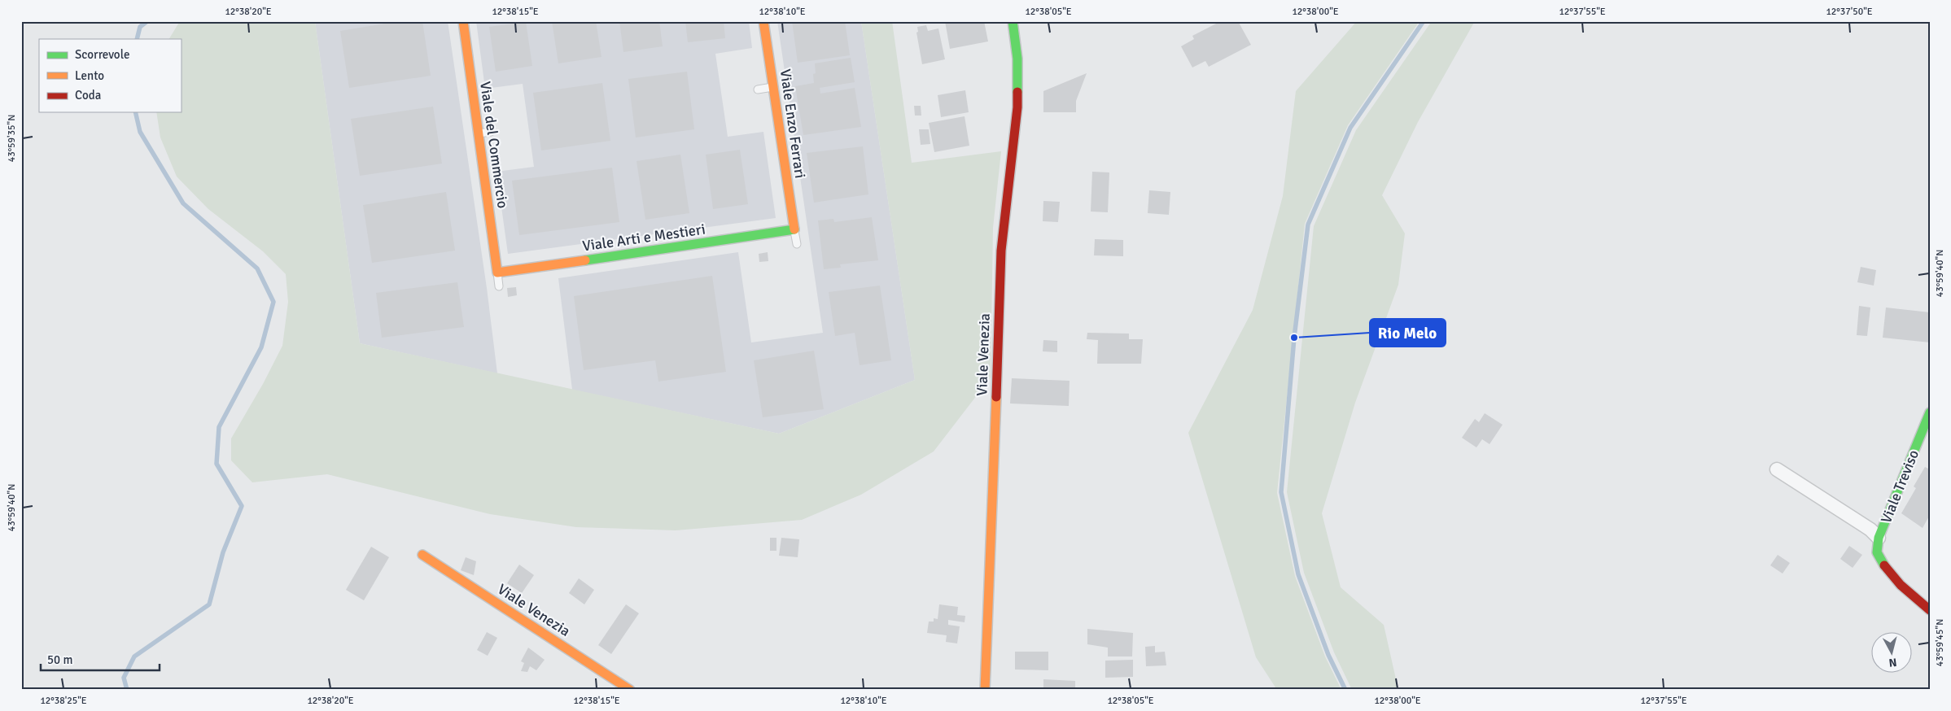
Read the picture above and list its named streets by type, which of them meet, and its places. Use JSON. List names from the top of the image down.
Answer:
{
  "streets": {
    "street": [
      "Viale Enzo Ferrari",
      "Viale del Commercio",
      "Viale Arti e Mestieri",
      "Viale Venezia",
      "Viale Treviso"
    ]
  },
  "crossings": [
    ["Viale Enzo Ferrari", "Viale Arti e Mestieri"],
    ["Viale del Commercio", "Viale Arti e Mestieri"]
  ],
  "places": ["Rio Melo"],
  "legend": ["Scorrevole", "Lento", "Coda"],
  "scale_bar": "50 m",
  "north": "bottom",
  "coordinates": [
    "12°38'20\"E",
    "12°38'15\"E",
    "12°38'10\"E",
    "12°38'05\"E",
    "12°38'00\"E",
    "12°37'55\"E",
    "12°37'50\"E",
    "43°59'35\"N",
    "43°59'40\"N",
    "43°59'45\"N",
    "12°38'25\"E"
  ]
}
